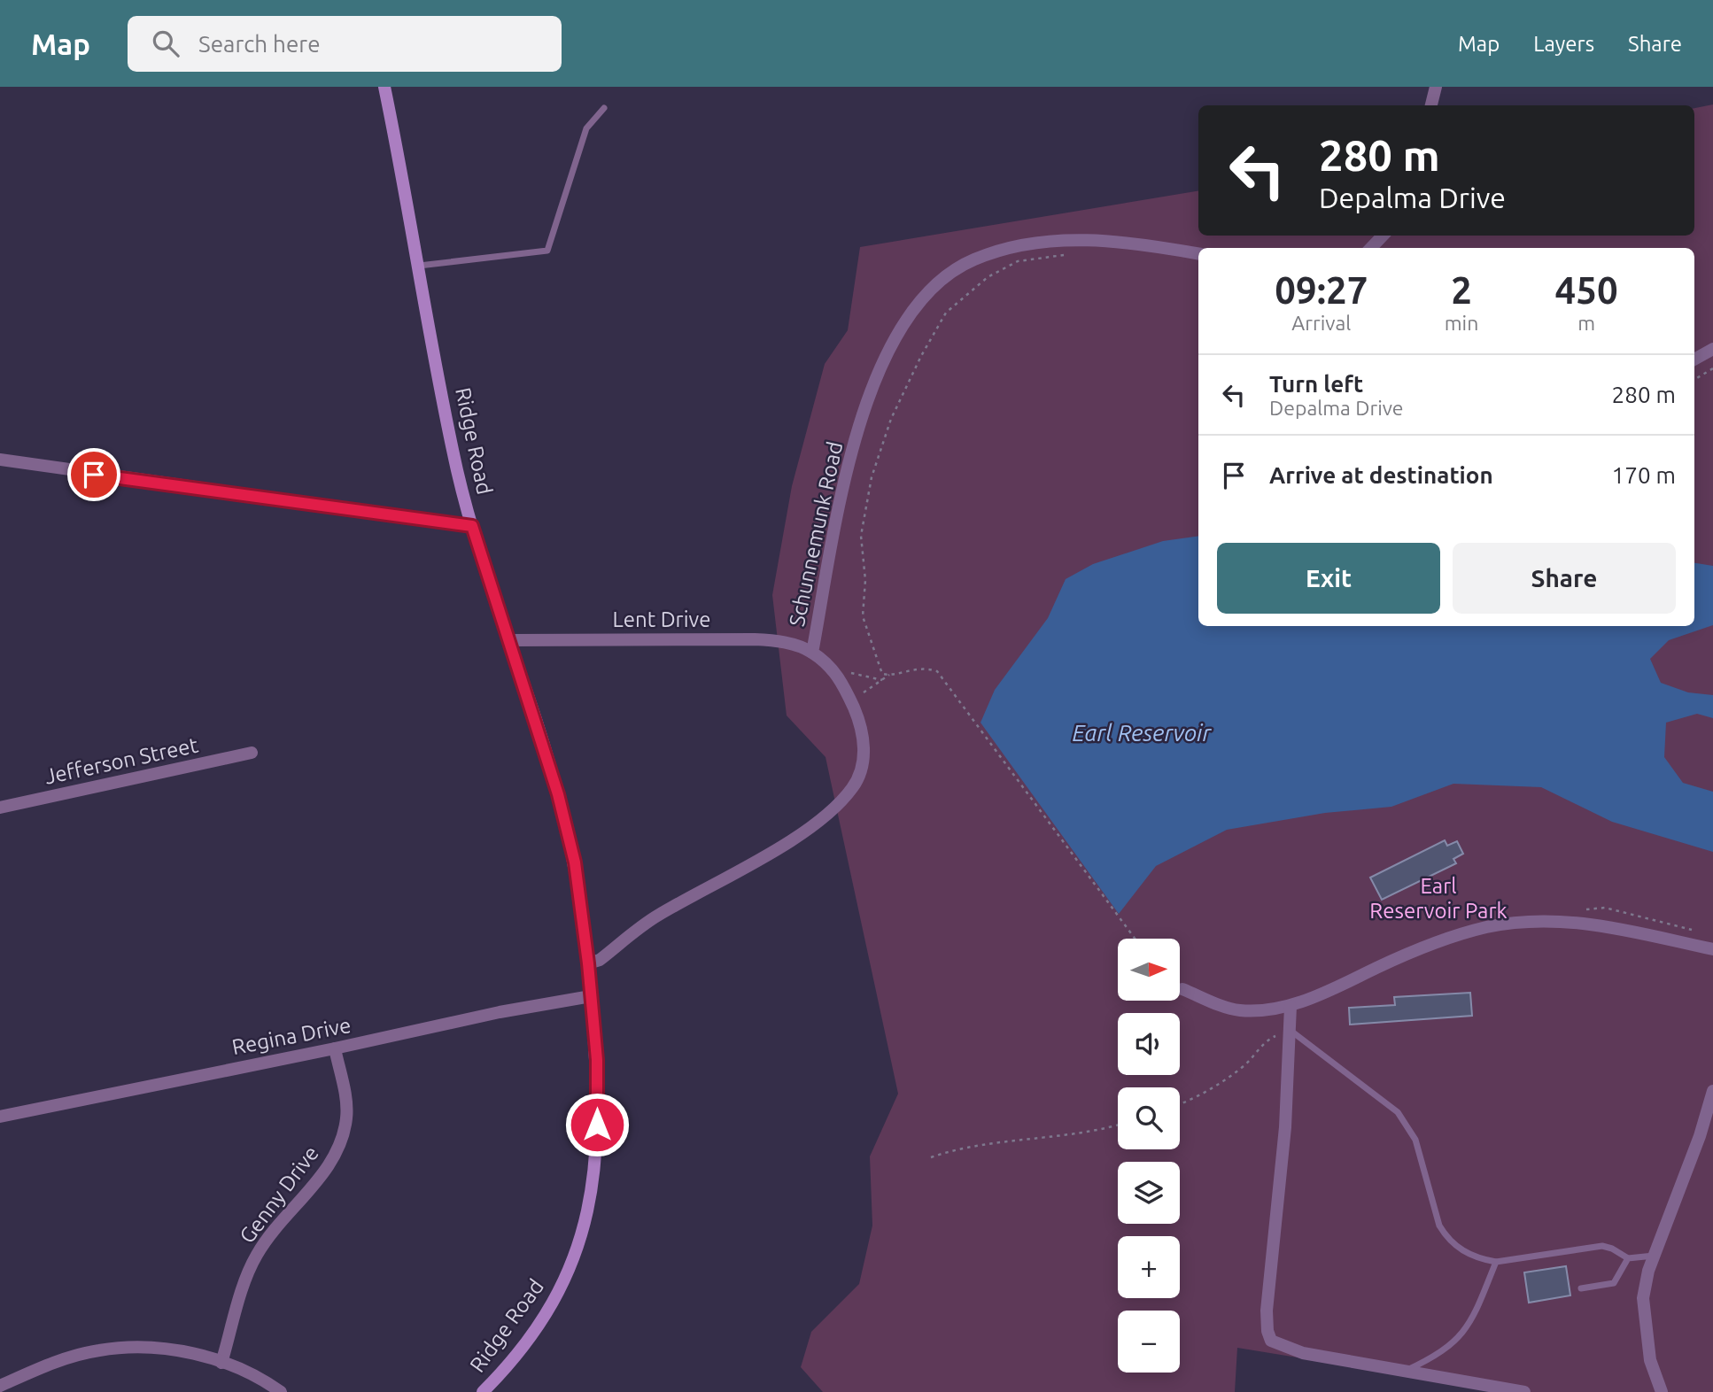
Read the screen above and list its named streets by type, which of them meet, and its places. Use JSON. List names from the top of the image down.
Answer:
{
  "streets": {
    "street": [
      "Ridge Road",
      "Schunnemunk Road",
      "Lent Drive",
      "Jefferson Street",
      "Regina Drive",
      "Genny Drive"
    ]
  },
  "crossings": [
    ["Ridge Road", "Schunnemunk Road"],
    ["Ridge Road", "Lent Drive"],
    ["Ridge Road", "Regina Drive"],
    ["Schunnemunk Road", "Lent Drive"],
    ["Regina Drive", "Genny Drive"]
  ],
  "water": ["Earl Reservoir"],
  "parks": ["Earl Reservoir Park"],
  "north": "right",
  "page": {
    "header": "Map",
    "search": "Search here",
    "nav": ["Map", "Layers", "Share"],
    "turn": ["280 m", "Depalma Drive"],
    "eta": [
      "09:27",
      "Arrival",
      "2",
      "min",
      "450",
      "m"
    ],
    "list": [
      {
        "name": "Turn left",
        "note": "Depalma Drive",
        "value": "280 m"
      },
      {
        "name": "Arrive at destination",
        "value": "170 m"
      }
    ],
    "buttons": ["Exit", "Share"],
    "map_buttons": ["+", "−"]
  }
}
